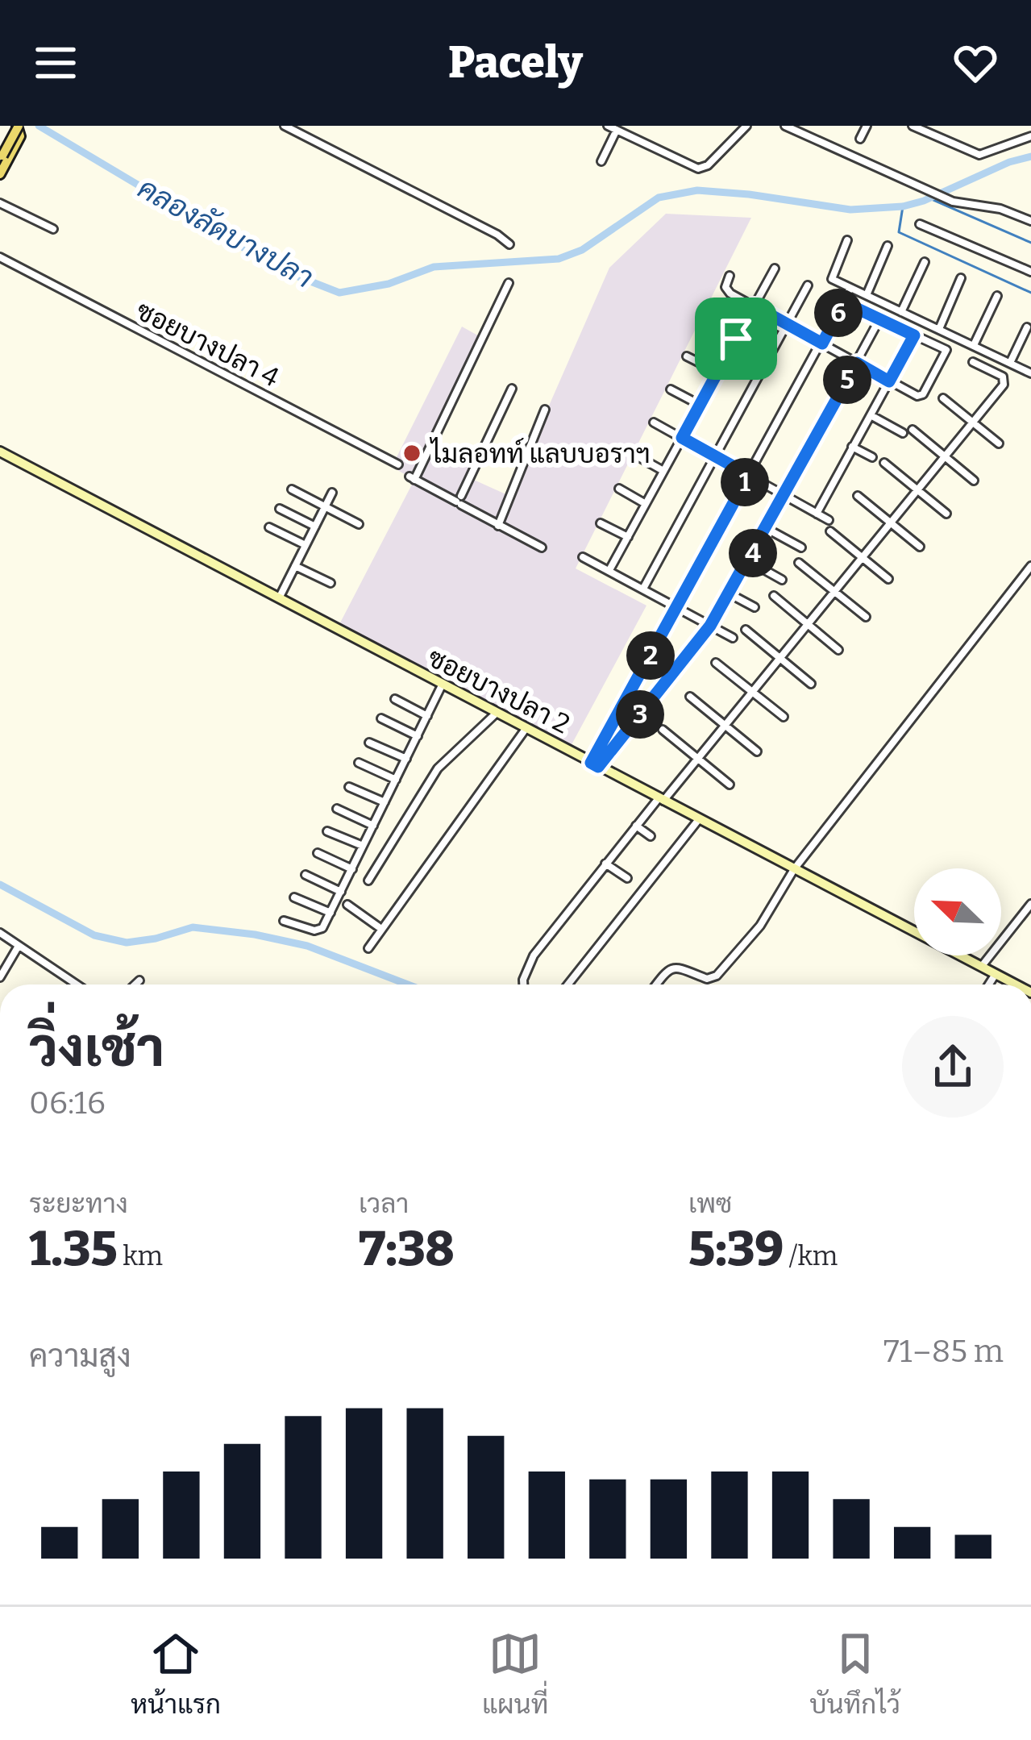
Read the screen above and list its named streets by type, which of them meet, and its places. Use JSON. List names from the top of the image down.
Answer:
{
  "streets": {
    "street": ["ซอยบางปลา 4", "ซอยบางปลา 2"]
  },
  "water": ["คลองลัดบางปลา"],
  "places": ["ไมลอทท์ แลบบอราฯ"],
  "north": "top left",
  "page": {
    "header": "Pacely",
    "pins": [
      "6",
      "5",
      "1",
      "4",
      "2",
      "3"
    ],
    "heading": ["วิ่งเช้า", "06:16"],
    "stats": [
      ["ระยะทาง", "1.35 km"],
      ["เวลา", "7:38"],
      ["เพซ", "5:39 /km"]
    ],
    "chart": ["ความสูง", "71–85 m"],
    "tabs": ["หน้าแรก", "แผนที่", "บันทึกไว้"]
  }
}
